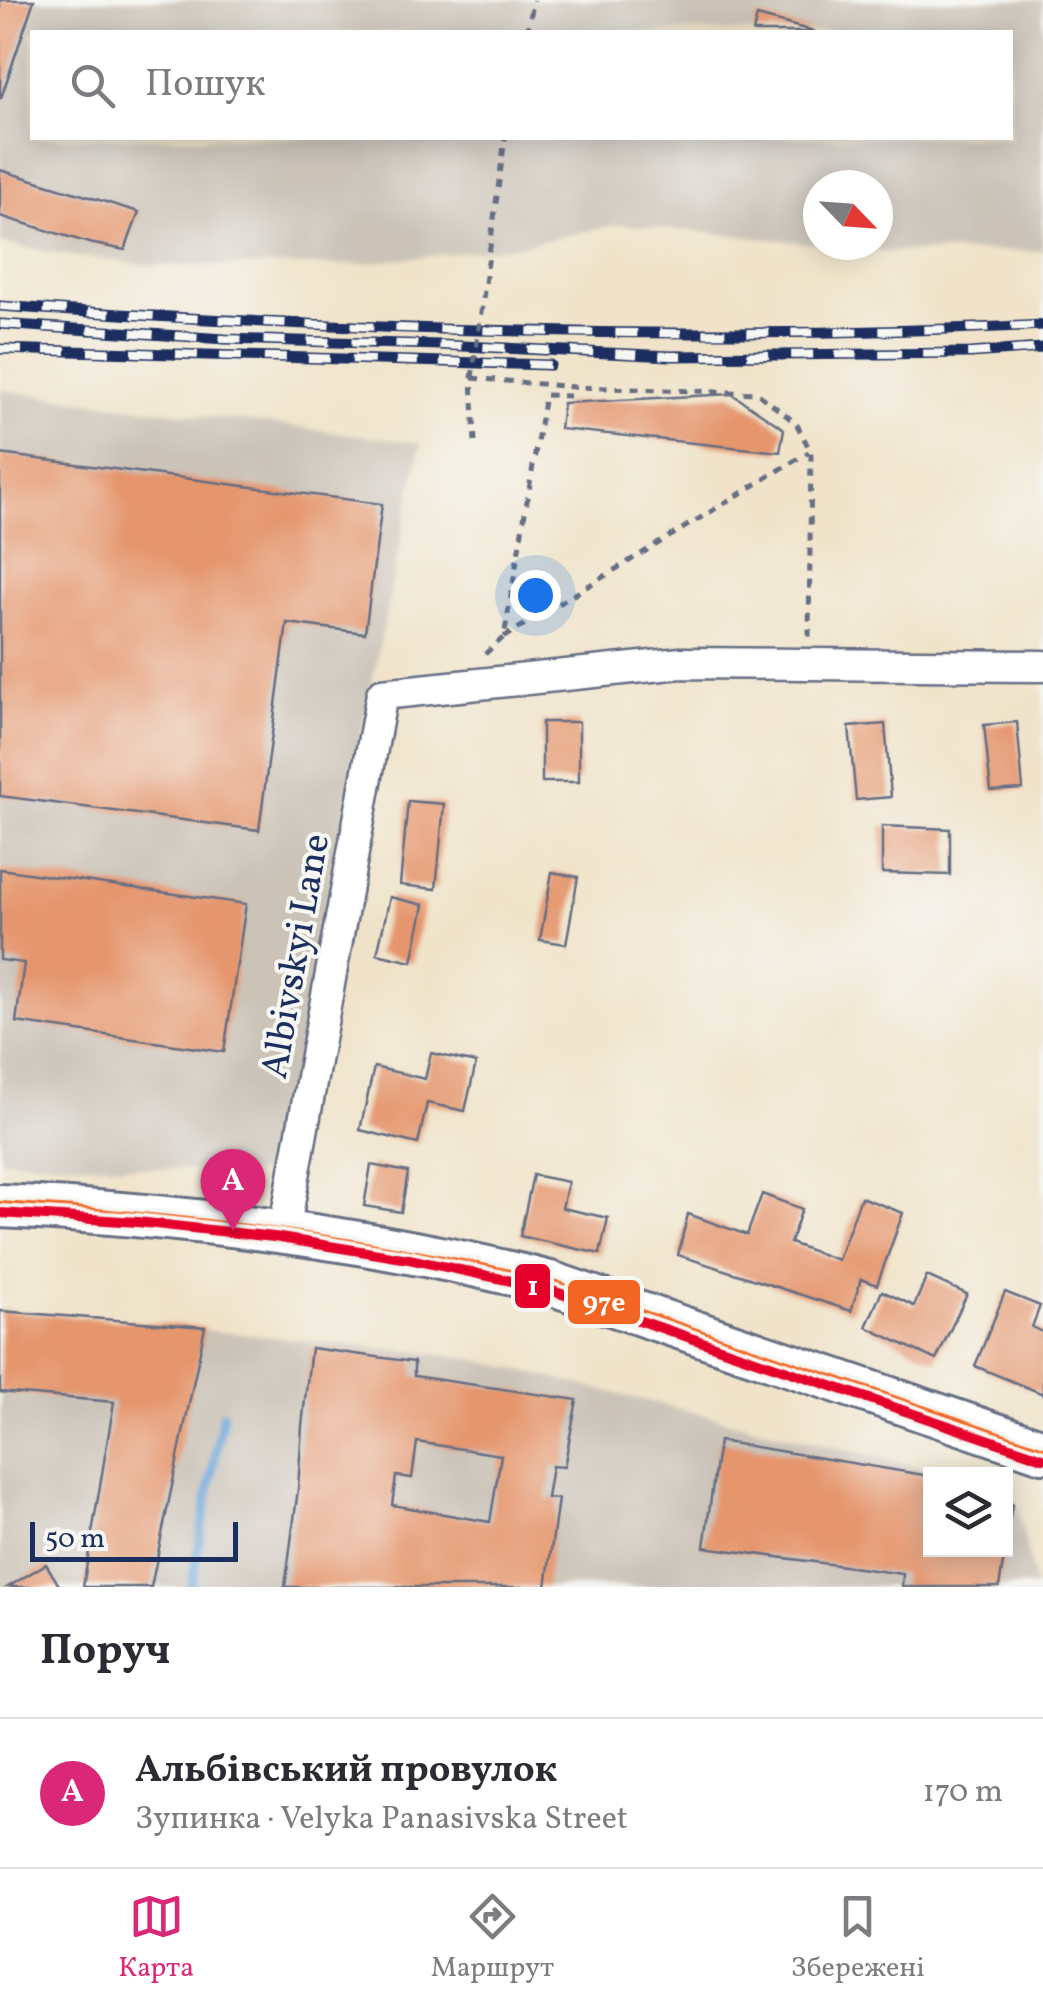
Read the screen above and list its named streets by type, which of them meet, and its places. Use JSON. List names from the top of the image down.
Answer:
{
  "streets": {
    "street": ["Albivskyi Lane"]
  },
  "lines": ["transit line 97е", "transit line 1"],
  "scale_bar": "50 m",
  "north": "bottom right",
  "page": {
    "search": "Пошук",
    "pins": "A",
    "scale": "50 m",
    "heading": "Поруч",
    "list": [
      {
        "mark": "A",
        "name": "Альбівський провулок",
        "note": "Зупинка · Velyka Panasivska Street",
        "value": "170 m"
      }
    ],
    "nav": ["Карта", "Маршрут", "Збережені"]
  }
}
